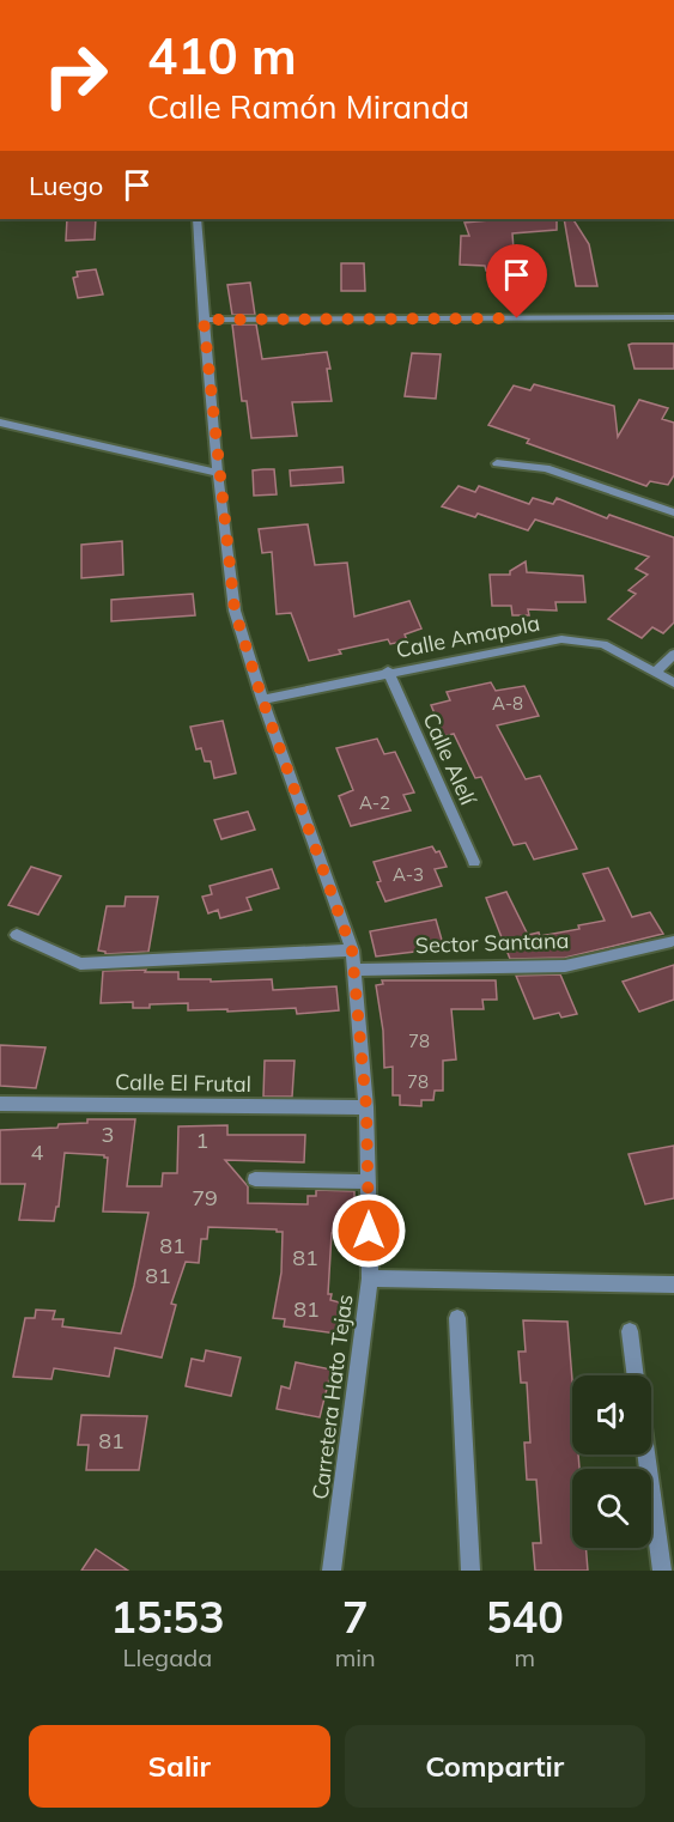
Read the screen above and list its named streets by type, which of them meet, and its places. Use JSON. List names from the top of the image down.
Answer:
{
  "streets": {
    "street": [
      "Calle Amapola",
      "Calle Alelí",
      "Sector Santana",
      "Calle El Frutal",
      "Carretera Hato Tejas"
    ]
  },
  "crossings": [
    ["Calle Amapola", "Calle Alelí"],
    ["Calle Amapola", "Carretera Hato Tejas"],
    ["Sector Santana", "Carretera Hato Tejas"],
    ["Calle El Frutal", "Carretera Hato Tejas"]
  ],
  "house_numbers": [
    "A-8",
    "A-2",
    "A-3",
    "78",
    "78",
    "3",
    "1",
    "4",
    "79",
    "81",
    "81",
    "81",
    "81",
    "81"
  ],
  "page": {
    "turn": ["410 m", "Calle Ramón Miranda"],
    "then": "Luego",
    "eta": [
      "15:53",
      "Llegada",
      "7",
      "min",
      "540",
      "m"
    ],
    "buttons": ["Salir", "Compartir"]
  }
}
